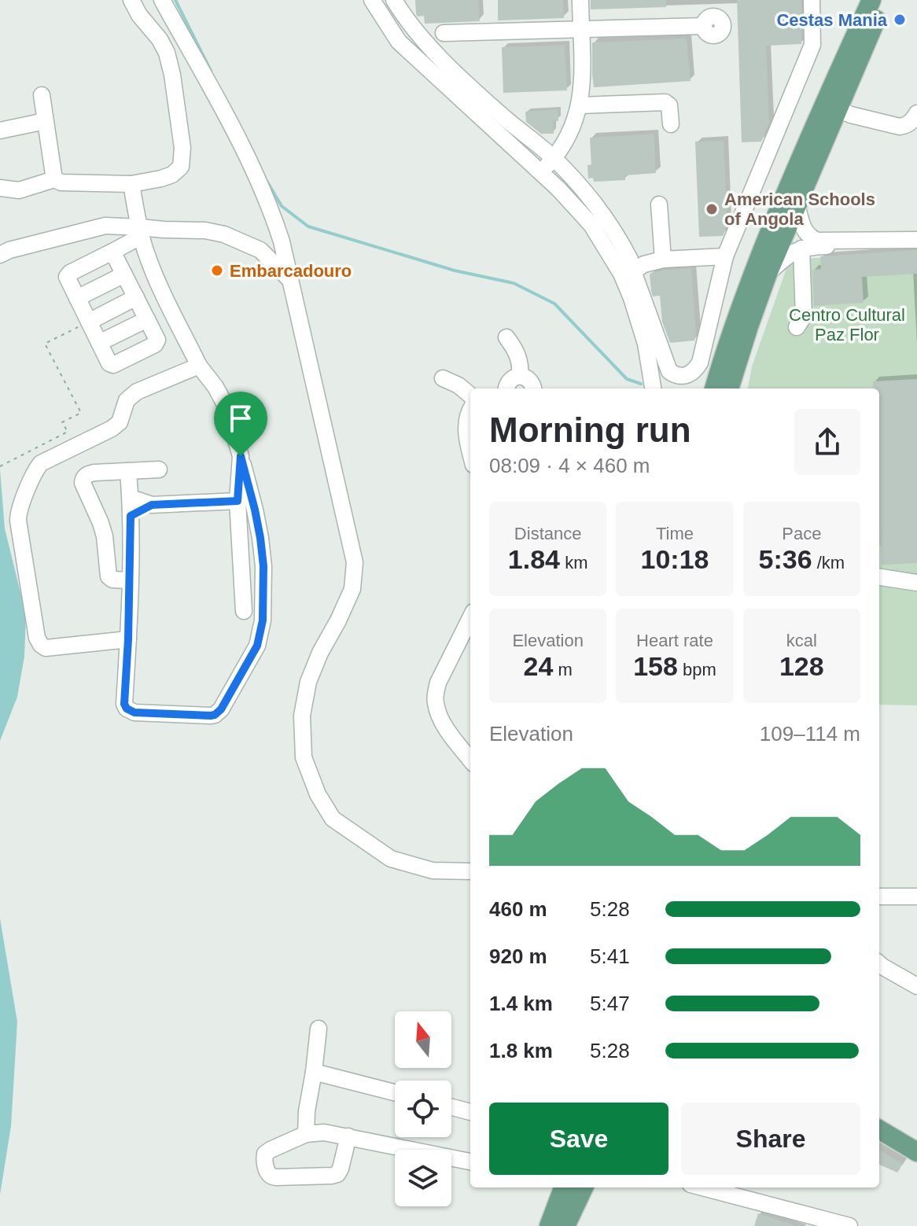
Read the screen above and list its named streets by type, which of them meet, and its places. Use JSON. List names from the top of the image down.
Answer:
{
  "parks": ["Centro Cultural Paz Flor"],
  "places": ["Cestas Mania", "American Schools of Angola", "Embarcadouro"],
  "north": "top",
  "page": {
    "heading": ["Morning run", "08:09 · 4 × 460 m"],
    "stats": [
      ["Distance", "1.84 km"],
      ["Time", "10:18"],
      ["Pace", "5:36 /km"],
      ["Elevation", "24 m"],
      ["Heart rate", "158 bpm"],
      ["kcal", "128"]
    ],
    "chart": ["Elevation", "109–114 m"],
    "list": [
      {
        "name": "460 m",
        "note": "5:28"
      },
      {
        "name": "920 m",
        "note": "5:41"
      },
      {
        "name": "1.4 km",
        "note": "5:47"
      },
      {
        "name": "1.8 km",
        "note": "5:28"
      }
    ],
    "buttons": ["Save", "Share"]
  }
}
